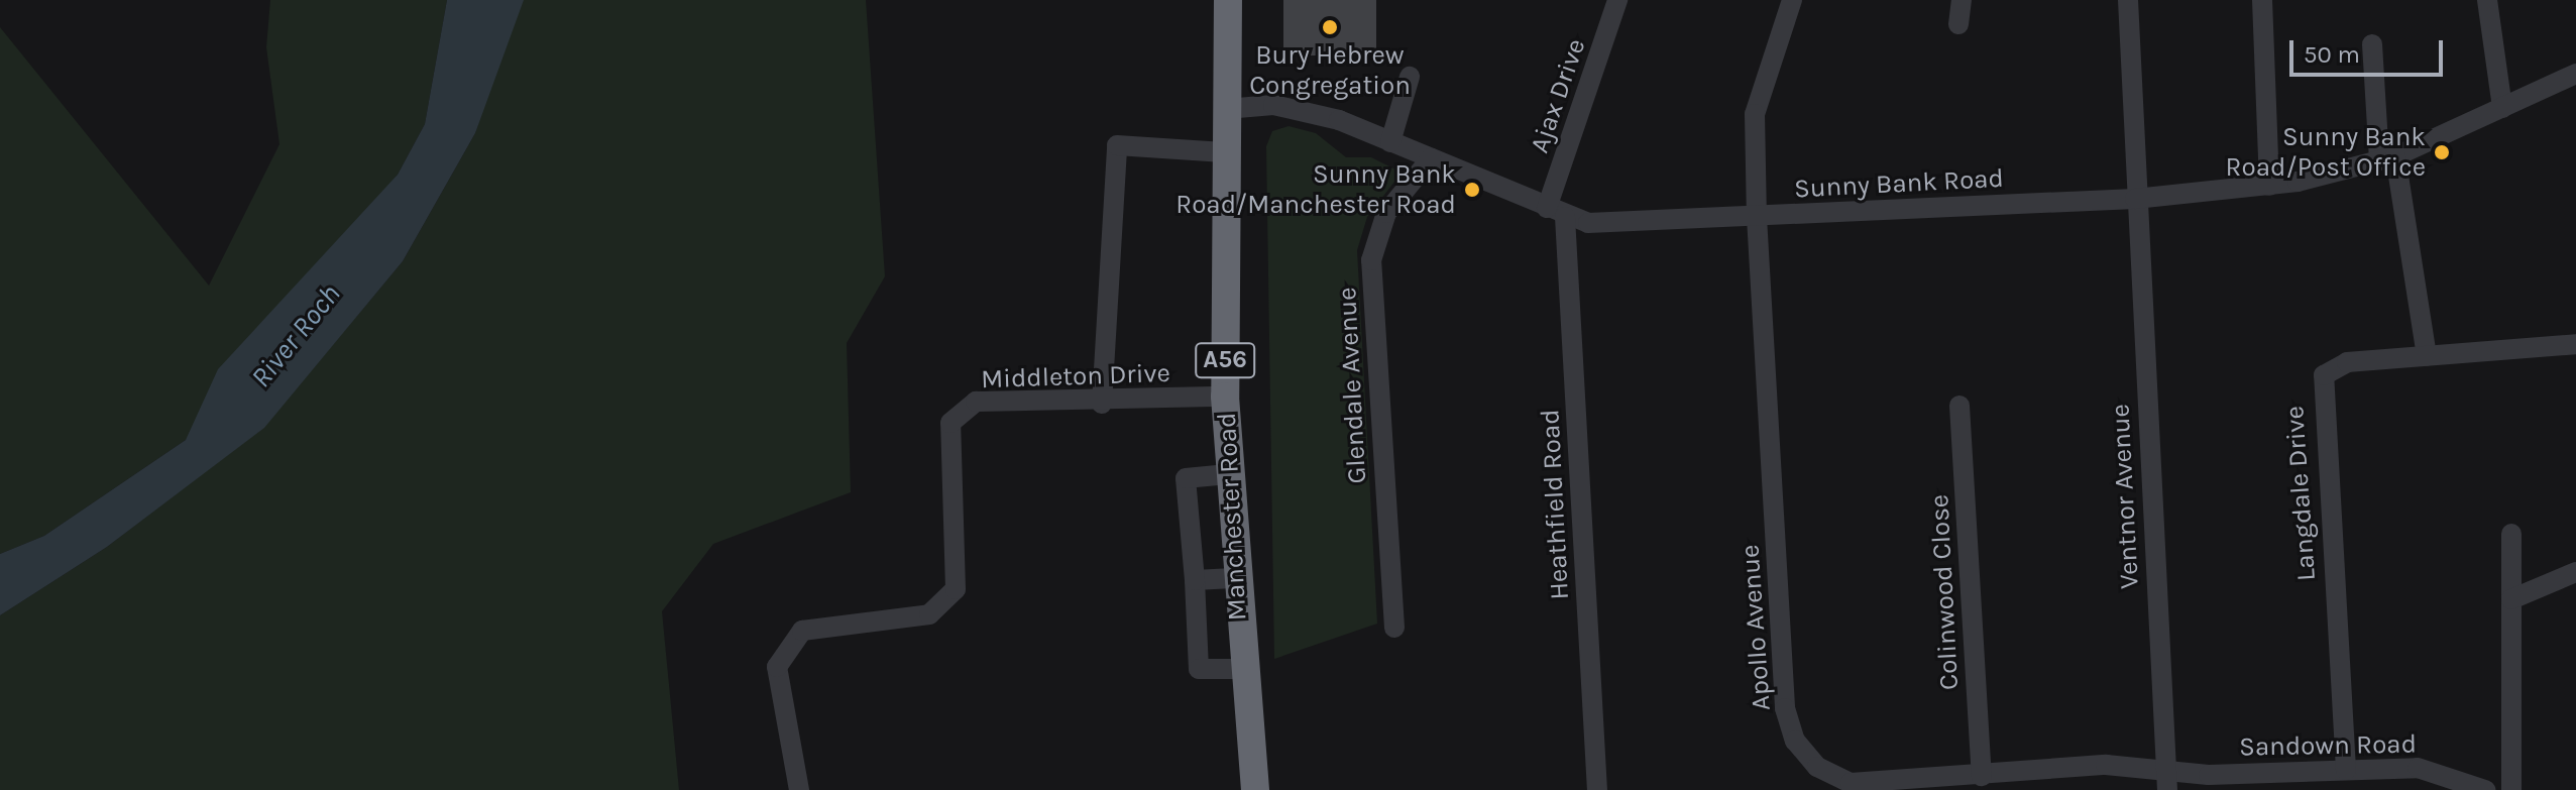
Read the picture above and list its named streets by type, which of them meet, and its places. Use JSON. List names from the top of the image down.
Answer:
{
  "streets": {
    "highway": ["A56", "Manchester Road"],
    "street": [
      "Ajax Drive",
      "Sunny Bank Road",
      "Middleton Drive",
      "Glendale Avenue",
      "Langdale Drive",
      "Ventnor Avenue",
      "Heathfield Road",
      "Colinwood Close",
      "Apollo Avenue",
      "Sandown Road"
    ]
  },
  "crossings": [
    ["Ajax Drive", "Sunny Bank Road"],
    ["Ajax Drive", "Heathfield Road"],
    ["Sunny Bank Road", "Glendale Avenue"],
    ["Sunny Bank Road", "Ventnor Avenue"],
    ["Sunny Bank Road", "Heathfield Road"],
    ["Sunny Bank Road", "Manchester Road"],
    ["Sunny Bank Road", "Apollo Avenue"],
    ["Middleton Drive", "Manchester Road"],
    ["Langdale Drive", "Sandown Road"],
    ["Ventnor Avenue", "Apollo Avenue"],
    ["Ventnor Avenue", "Sandown Road"],
    ["Colinwood Close", "Apollo Avenue"],
    ["Apollo Avenue", "Sandown Road"]
  ],
  "water": ["River Roch"],
  "places": ["Bury Hebrew Congregation", "Sunny Bank Road/Post Office", "Sunny Bank Road/Manchester Road"],
  "scale_bar": "50 m"
}
